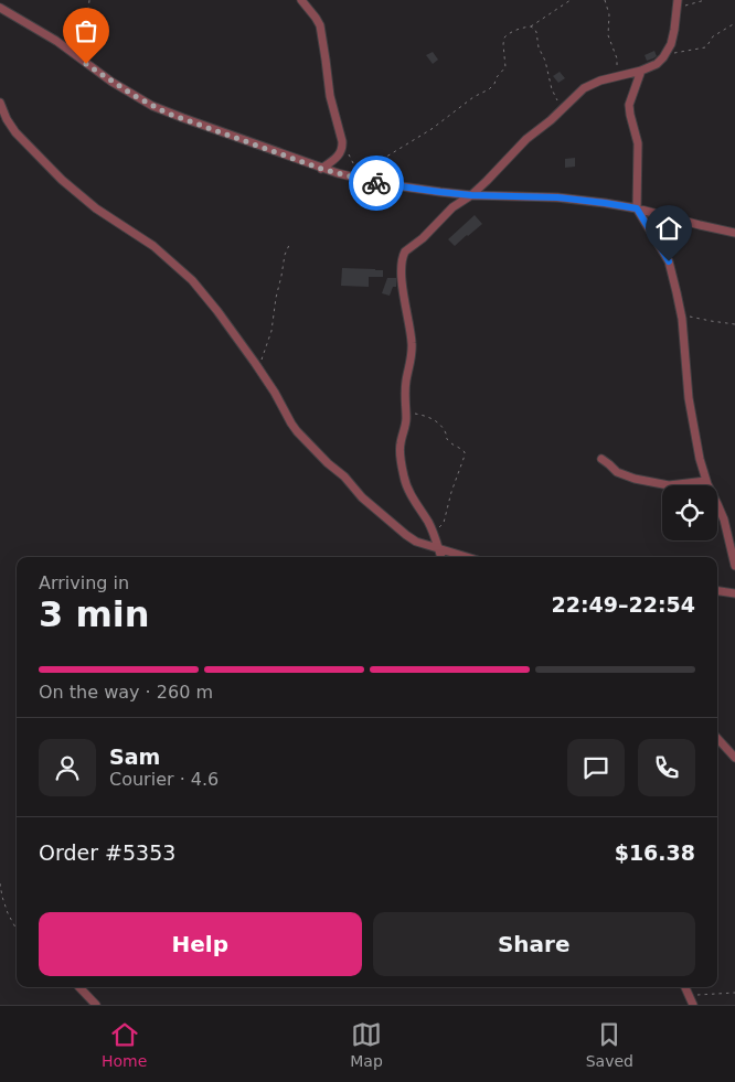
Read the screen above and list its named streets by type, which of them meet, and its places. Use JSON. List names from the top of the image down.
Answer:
{
  "page": {
    "heading": ["3 min", "Arriving in", "22:49–22:54"],
    "panel": [
      "Sam",
      "Courier · 4.6",
      "Order #5353",
      "$16.38"
    ],
    "bar": "On the way · 260 m",
    "buttons": ["Help", "Share"],
    "tabs": ["Home", "Map", "Saved"]
  }
}
